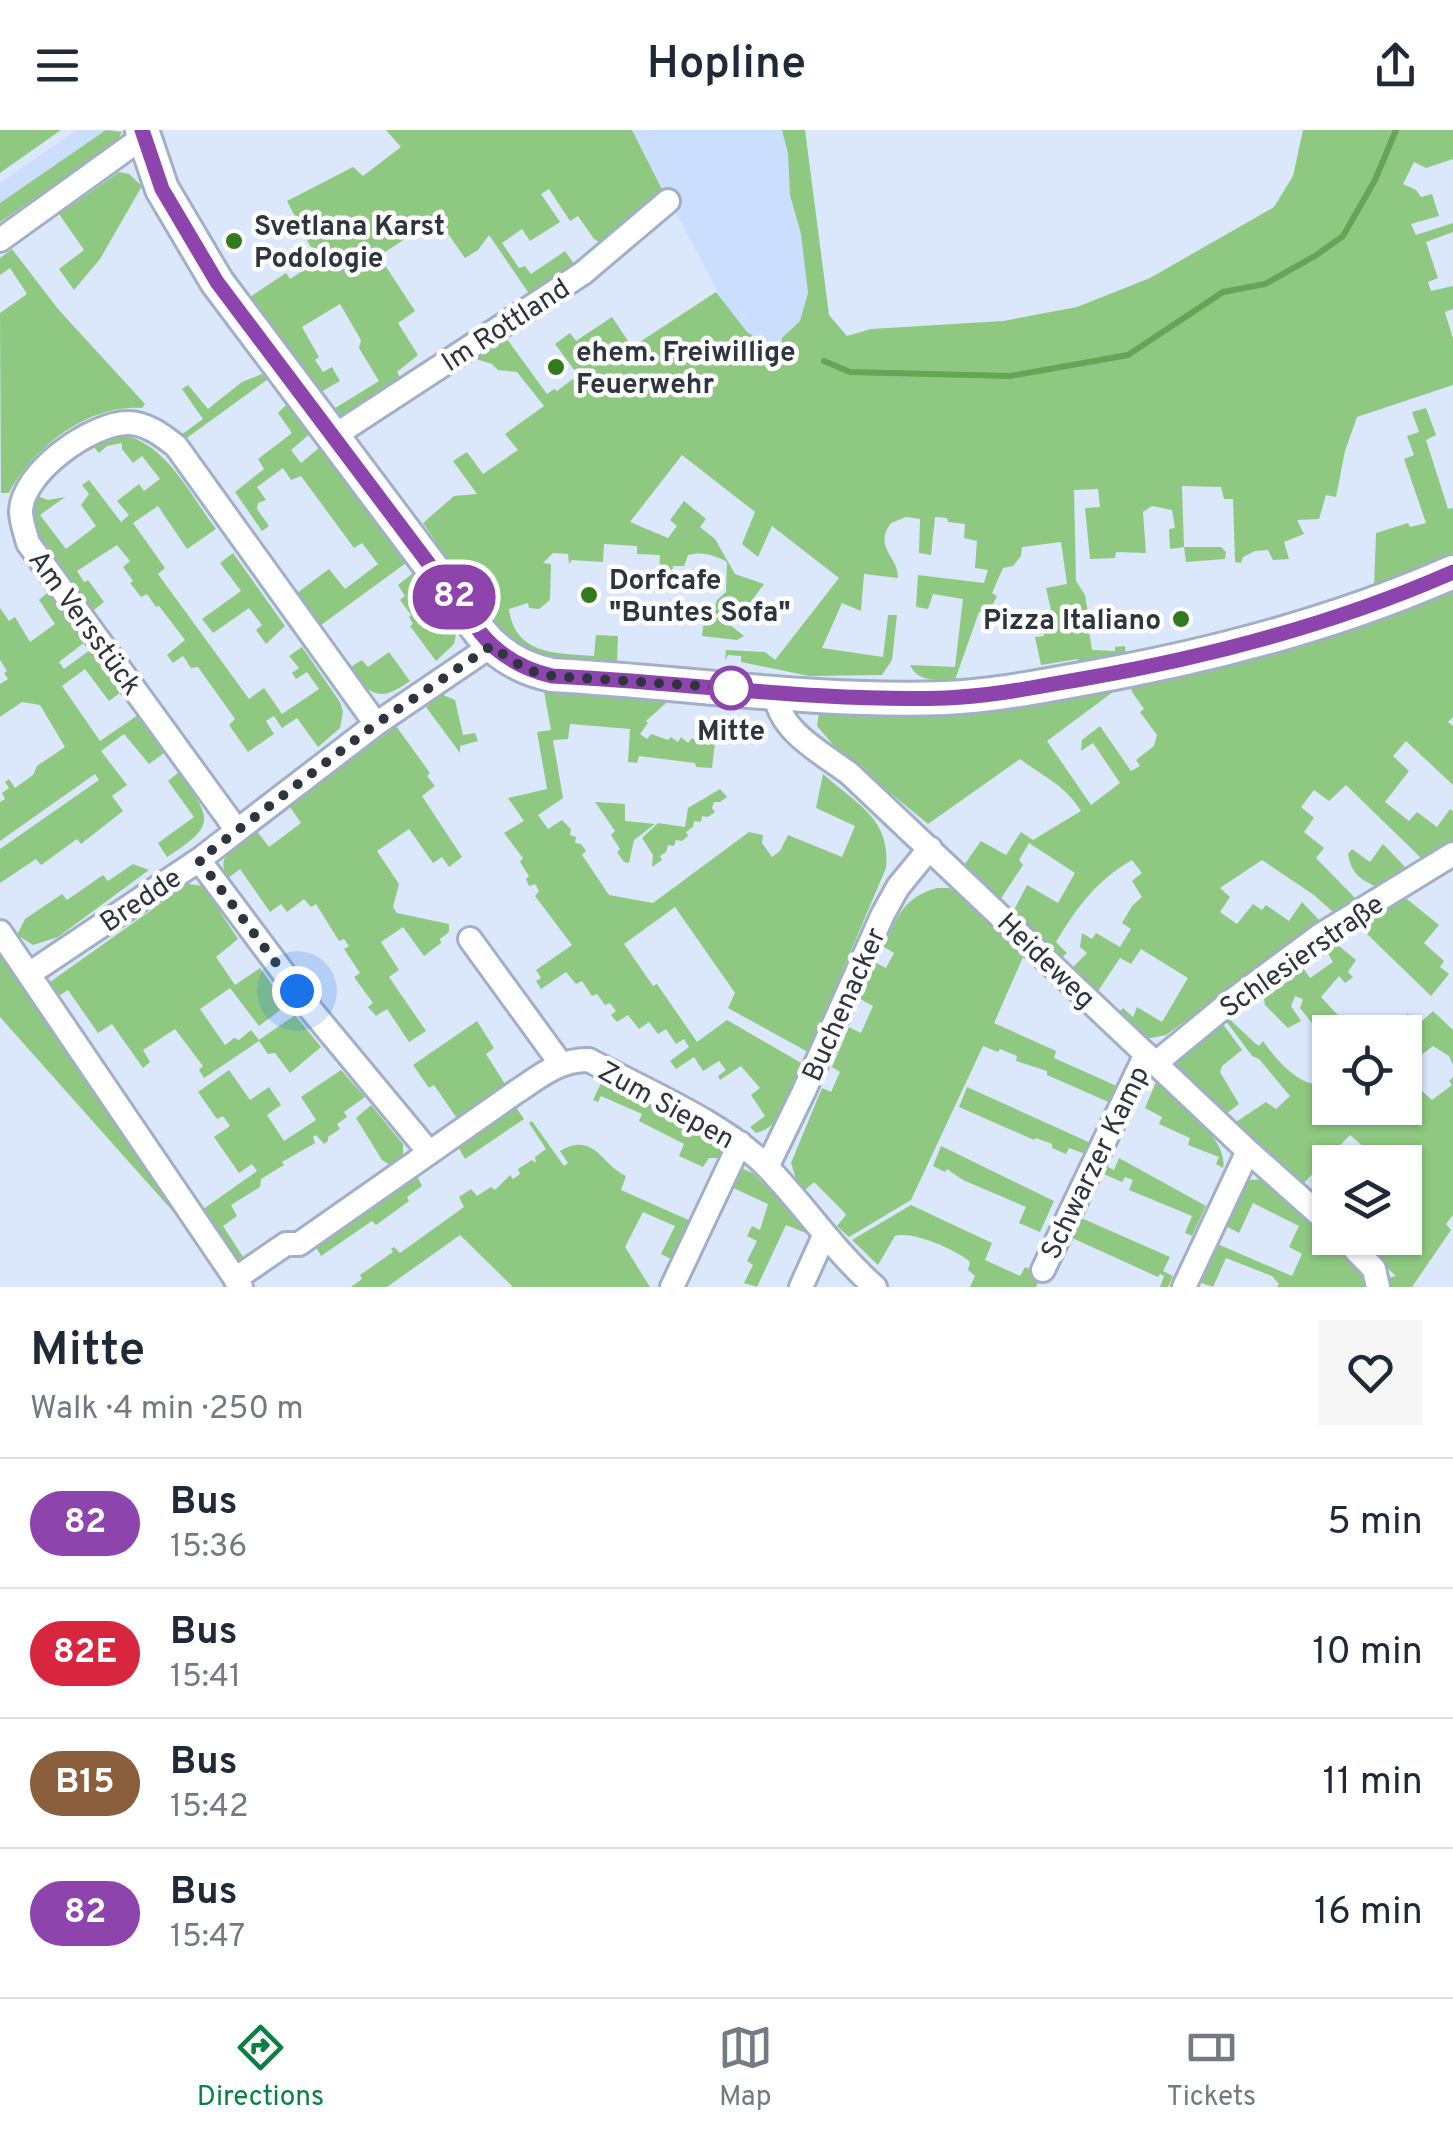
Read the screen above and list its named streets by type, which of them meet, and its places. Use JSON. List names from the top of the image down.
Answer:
{
  "streets": {
    "street": [
      "Im Rottland",
      "Am Versstück",
      "Bredde",
      "Schlesierstraße",
      "Heideweg",
      "Buchenacker",
      "Zum Siepen",
      "Schwarzer Kamp"
    ]
  },
  "crossings": [
    ["Am Versstück", "Bredde"],
    ["Schlesierstraße", "Heideweg"],
    ["Schlesierstraße", "Schwarzer Kamp"],
    ["Heideweg", "Buchenacker"],
    ["Heideweg", "Schwarzer Kamp"],
    ["Buchenacker", "Zum Siepen"]
  ],
  "places": [
    "Svetlana Karst Podologie",
    "ehem. Freiwillige Feuerwehr",
    "Dorfcafe \"Buntes Sofa\"",
    "Pizza Italiano",
    "Mitte"
  ],
  "lines": ["bus line 82"],
  "page": {
    "header": "Hopline",
    "on_map": "82",
    "heading": ["Mitte", "Walk · 4 min · 250 m"],
    "list": [
      {
        "mark": "82",
        "name": "Bus",
        "note": "15:36",
        "value": "5 min"
      },
      {
        "mark": "82E",
        "name": "Bus",
        "note": "15:41",
        "value": "10 min"
      },
      {
        "mark": "B15",
        "name": "Bus",
        "note": "15:42",
        "value": "11 min"
      },
      {
        "mark": "82",
        "name": "Bus",
        "note": "15:47",
        "value": "16 min"
      }
    ],
    "tabs": ["Directions", "Map", "Tickets"]
  }
}
